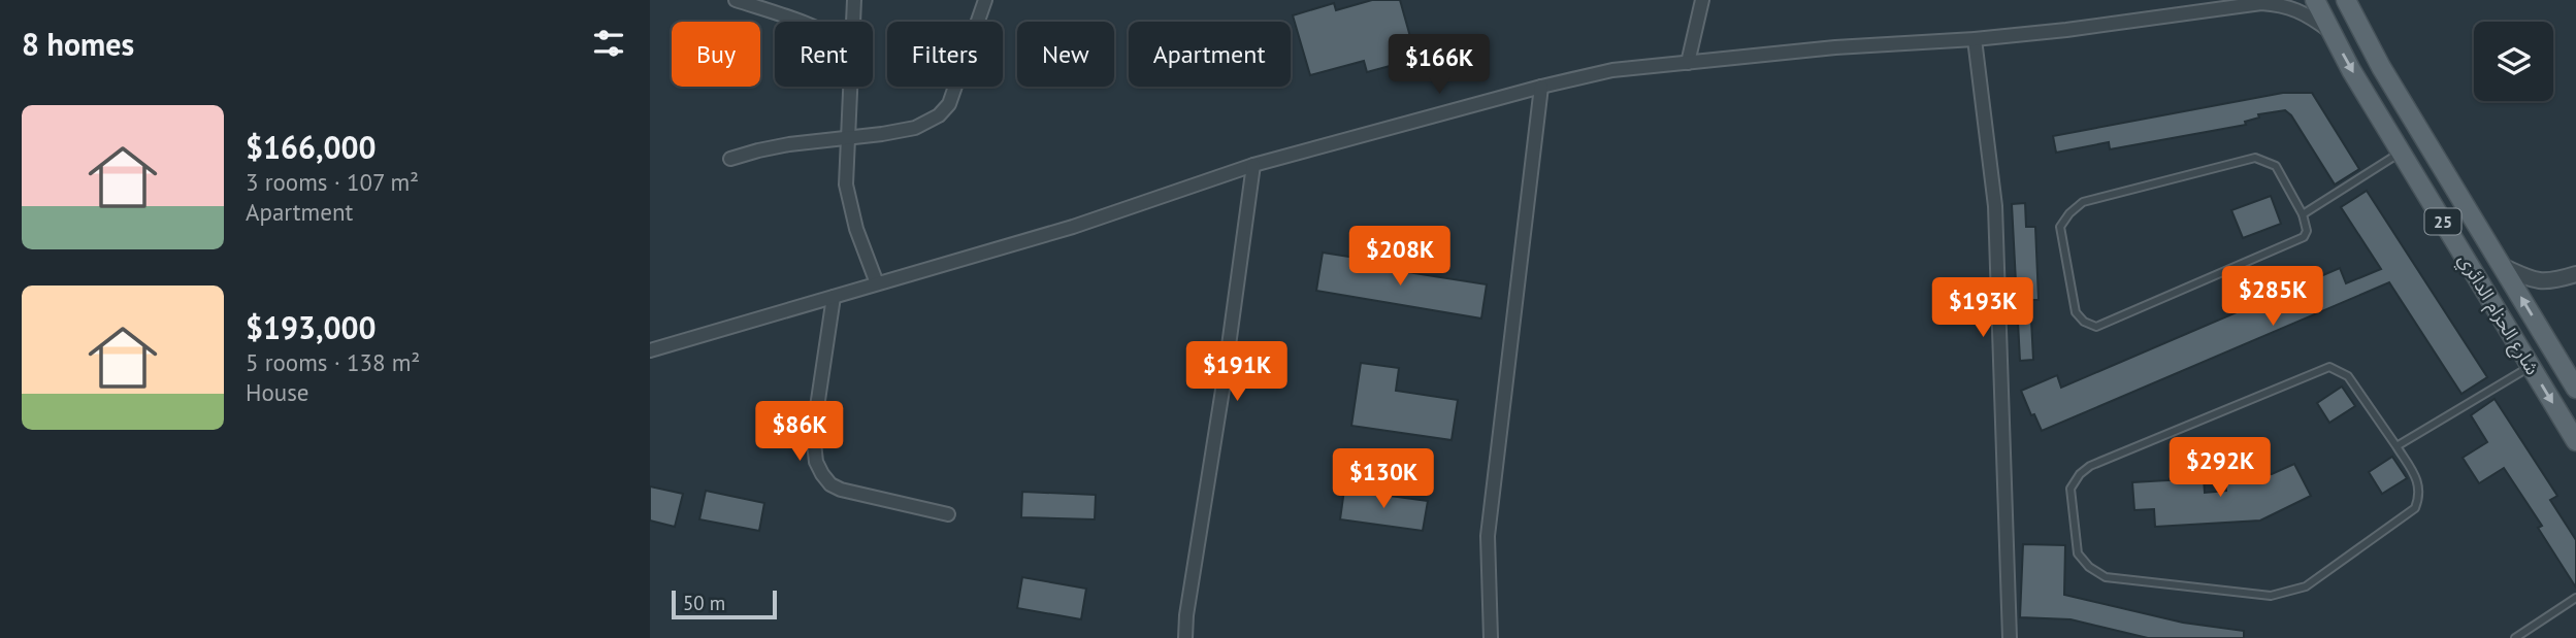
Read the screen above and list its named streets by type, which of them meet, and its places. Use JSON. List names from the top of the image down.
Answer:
{
  "streets": {
    "main road": ["25", "شارع الحزام الدائري"]
  },
  "scale_bar": "50 m",
  "page": {
    "heading": "8 homes",
    "chip": [
      "Buy",
      "Rent",
      "Filters",
      "New",
      "Apartment"
    ],
    "price": [
      "$166K",
      "$208K",
      "$285K",
      "$193K",
      "$191K",
      "$86K",
      "$292K",
      "$130K"
    ],
    "list": [
      {
        "name": "$166,000",
        "note": "3 rooms · 107 m² · Apartment"
      },
      {
        "name": "$193,000",
        "note": "5 rooms · 138 m² · House"
      }
    ],
    "scale": "50 m"
  }
}
